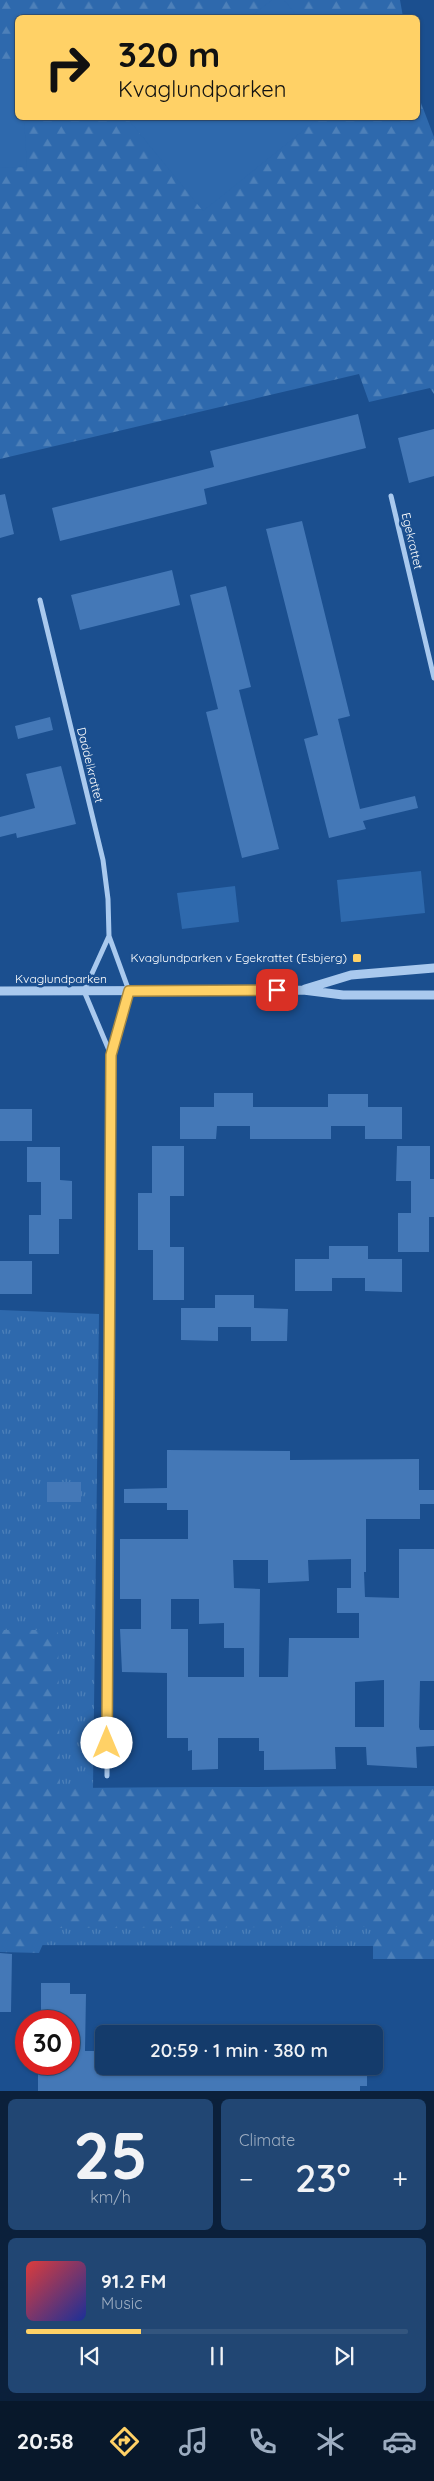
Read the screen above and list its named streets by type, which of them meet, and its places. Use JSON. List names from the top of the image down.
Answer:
{
  "streets": {
    "street": ["Egekrattet", "Daddelkrattet", "Kvaglundparken"]
  },
  "crossings": [
    ["Daddelkrattet", "Kvaglundparken"]
  ],
  "places": {
    "transit": ["Kvaglundparken v Egekrattet (Esbjerg)"]
  },
  "page": {
    "turn": ["320 m", "Kvaglundparken"],
    "limit": "30",
    "trip": "20:59 · 1 min · 380 m",
    "tile": [
      ["25", "km/h"],
      "Climate"
    ],
    "heat": ["−", "23°", "+"],
    "song": ["91.2 FM", "Music"],
    "tabs": "20:58"
  }
}
